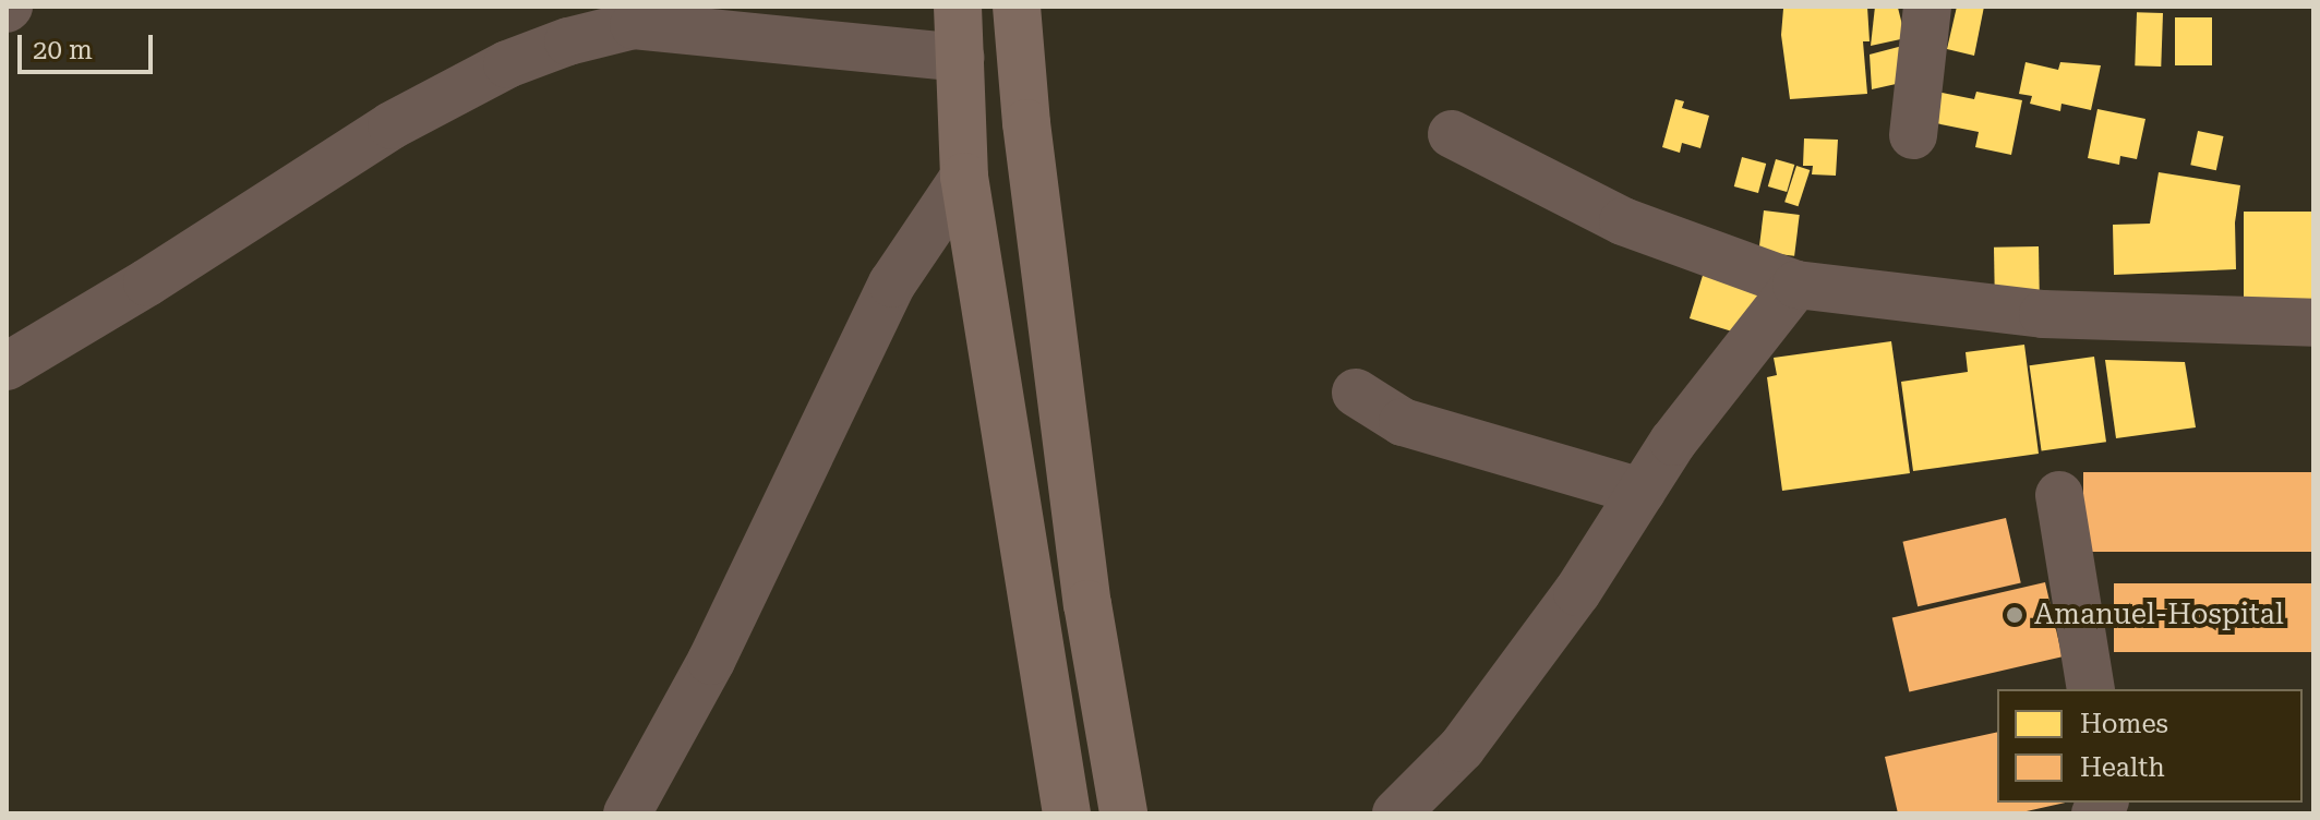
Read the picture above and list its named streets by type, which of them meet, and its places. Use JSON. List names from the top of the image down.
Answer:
{
  "places": ["Amanuel-Hospital"],
  "legend": ["Homes", "Health"],
  "scale_bar": "20 m"
}
